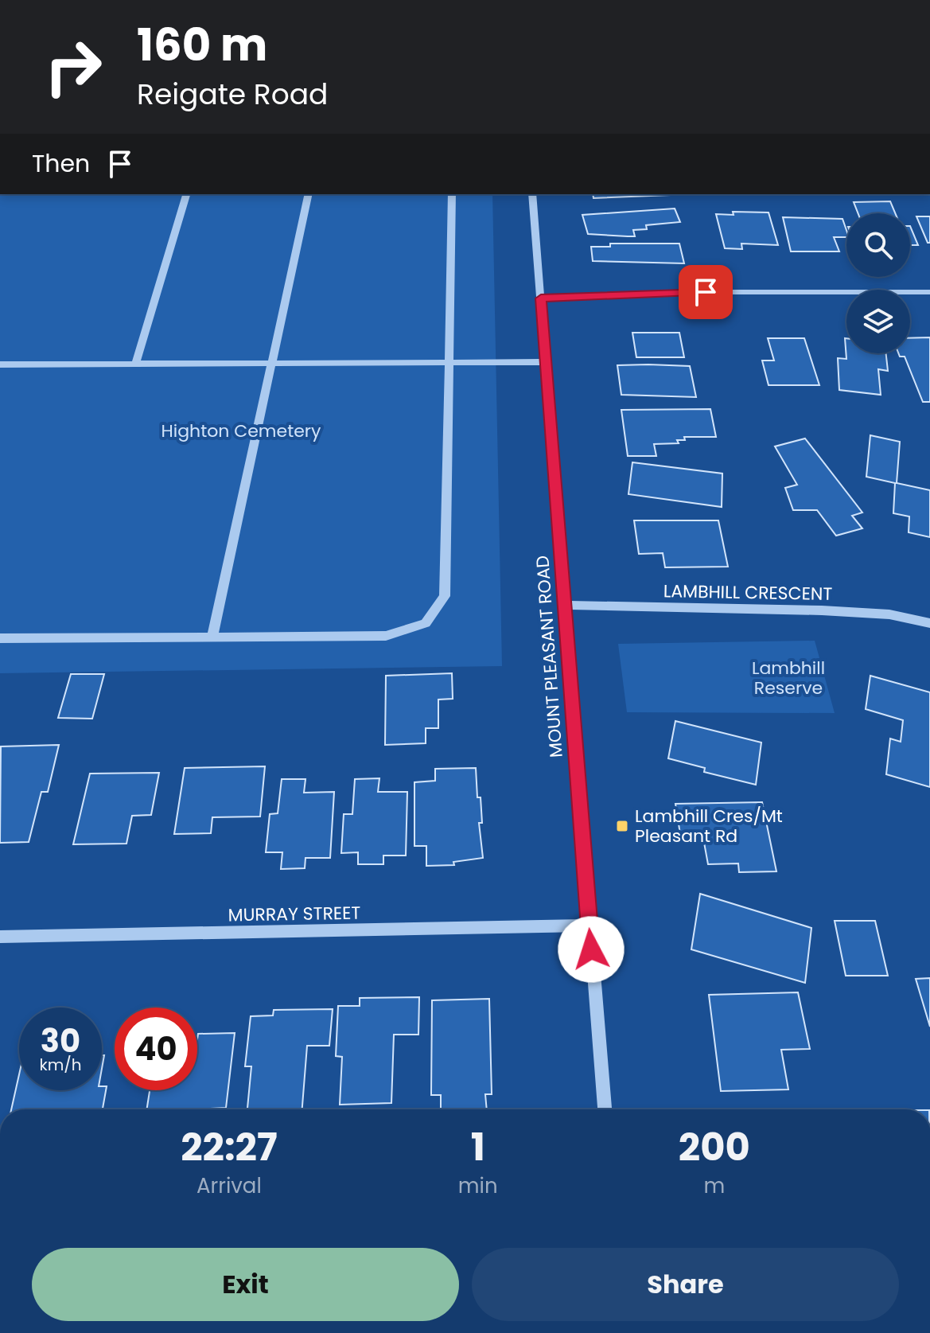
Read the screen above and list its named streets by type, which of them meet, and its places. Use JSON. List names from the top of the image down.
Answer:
{
  "streets": {
    "street": ["LAMBHILL CRESCENT", "MOUNT PLEASANT ROAD", "MURRAY STREET"]
  },
  "crossings": [
    ["LAMBHILL CRESCENT", "MOUNT PLEASANT ROAD"],
    ["MOUNT PLEASANT ROAD", "MURRAY STREET"]
  ],
  "parks": ["Highton Cemetery", "Lambhill Reserve"],
  "places": {
    "transit": ["Lambhill Cres/Mt Pleasant Rd"]
  },
  "page": {
    "turn": ["160 m", "Reigate Road"],
    "then": "Then",
    "speed": "30 km/h",
    "limit": "40",
    "eta": [
      "22:27",
      "Arrival",
      "1",
      "min",
      "200",
      "m"
    ],
    "buttons": ["Exit", "Share"]
  }
}
